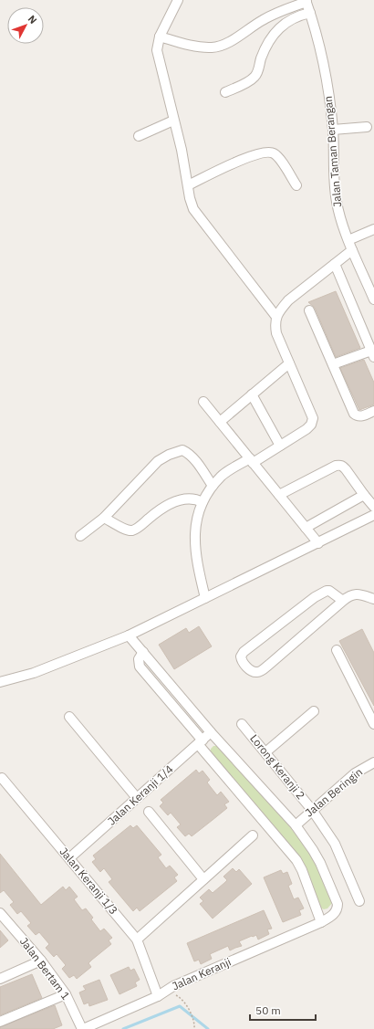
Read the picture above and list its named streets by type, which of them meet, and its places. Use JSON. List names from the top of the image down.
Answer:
{
  "streets": {
    "street": [
      "Jalan Taman Berangan",
      "Lorong Keranji 2",
      "Jalan Beringin",
      "Jalan Keranji 1/4",
      "Jalan Keranji 1/3",
      "Jalan Bertam 1",
      "Jalan Keranji"
    ]
  },
  "crossings": [
    ["Lorong Keranji 2", "Jalan Beringin"],
    ["Jalan Beringin", "Jalan Keranji"],
    ["Jalan Keranji 1/4", "Jalan Keranji 1/3"],
    ["Jalan Keranji 1/3", "Jalan Keranji"],
    ["Jalan Bertam 1", "Jalan Keranji"]
  ],
  "scale_bar": "50 m",
  "north": "top right"
}
